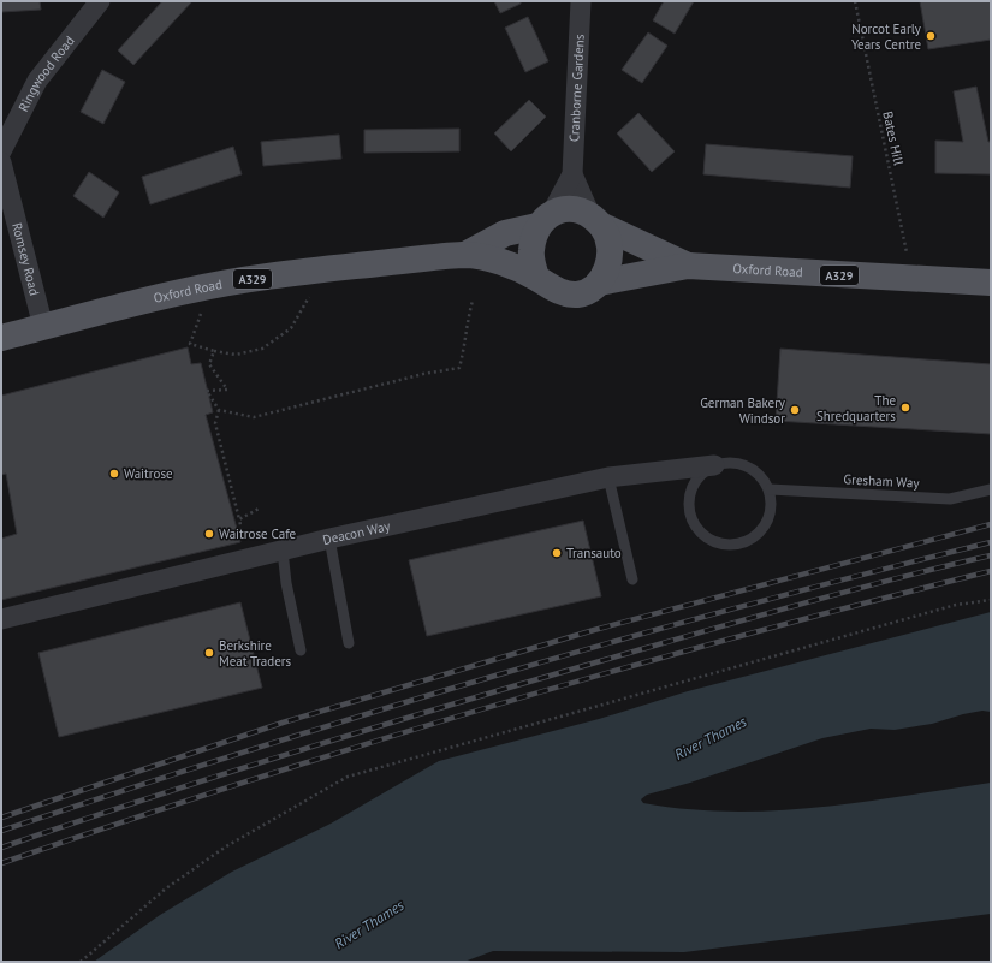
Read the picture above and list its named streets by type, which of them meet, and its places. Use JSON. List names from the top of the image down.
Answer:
{
  "streets": {
    "main road": ["Oxford Road", "A329"],
    "street": [
      "Ringwood Road",
      "Cranborne Gardens",
      "Romsey Road",
      "Deacon Way"
    ],
    "lane": ["Gresham Way"],
    "path": ["Bates Hill"]
  },
  "crossings": [
    ["Cranborne Gardens", "Oxford Road"],
    ["Bates Hill", "Oxford Road"],
    ["Romsey Road", "Oxford Road"],
    ["Gresham Way", "Deacon Way"]
  ],
  "water": ["River Thames"],
  "places": [
    "Norcot Early Years Centre",
    "The Shredquarters",
    "German Bakery Windsor",
    "Waitrose",
    "Waitrose Cafe",
    "Transauto",
    "Berkshire Meat Traders"
  ]
}
